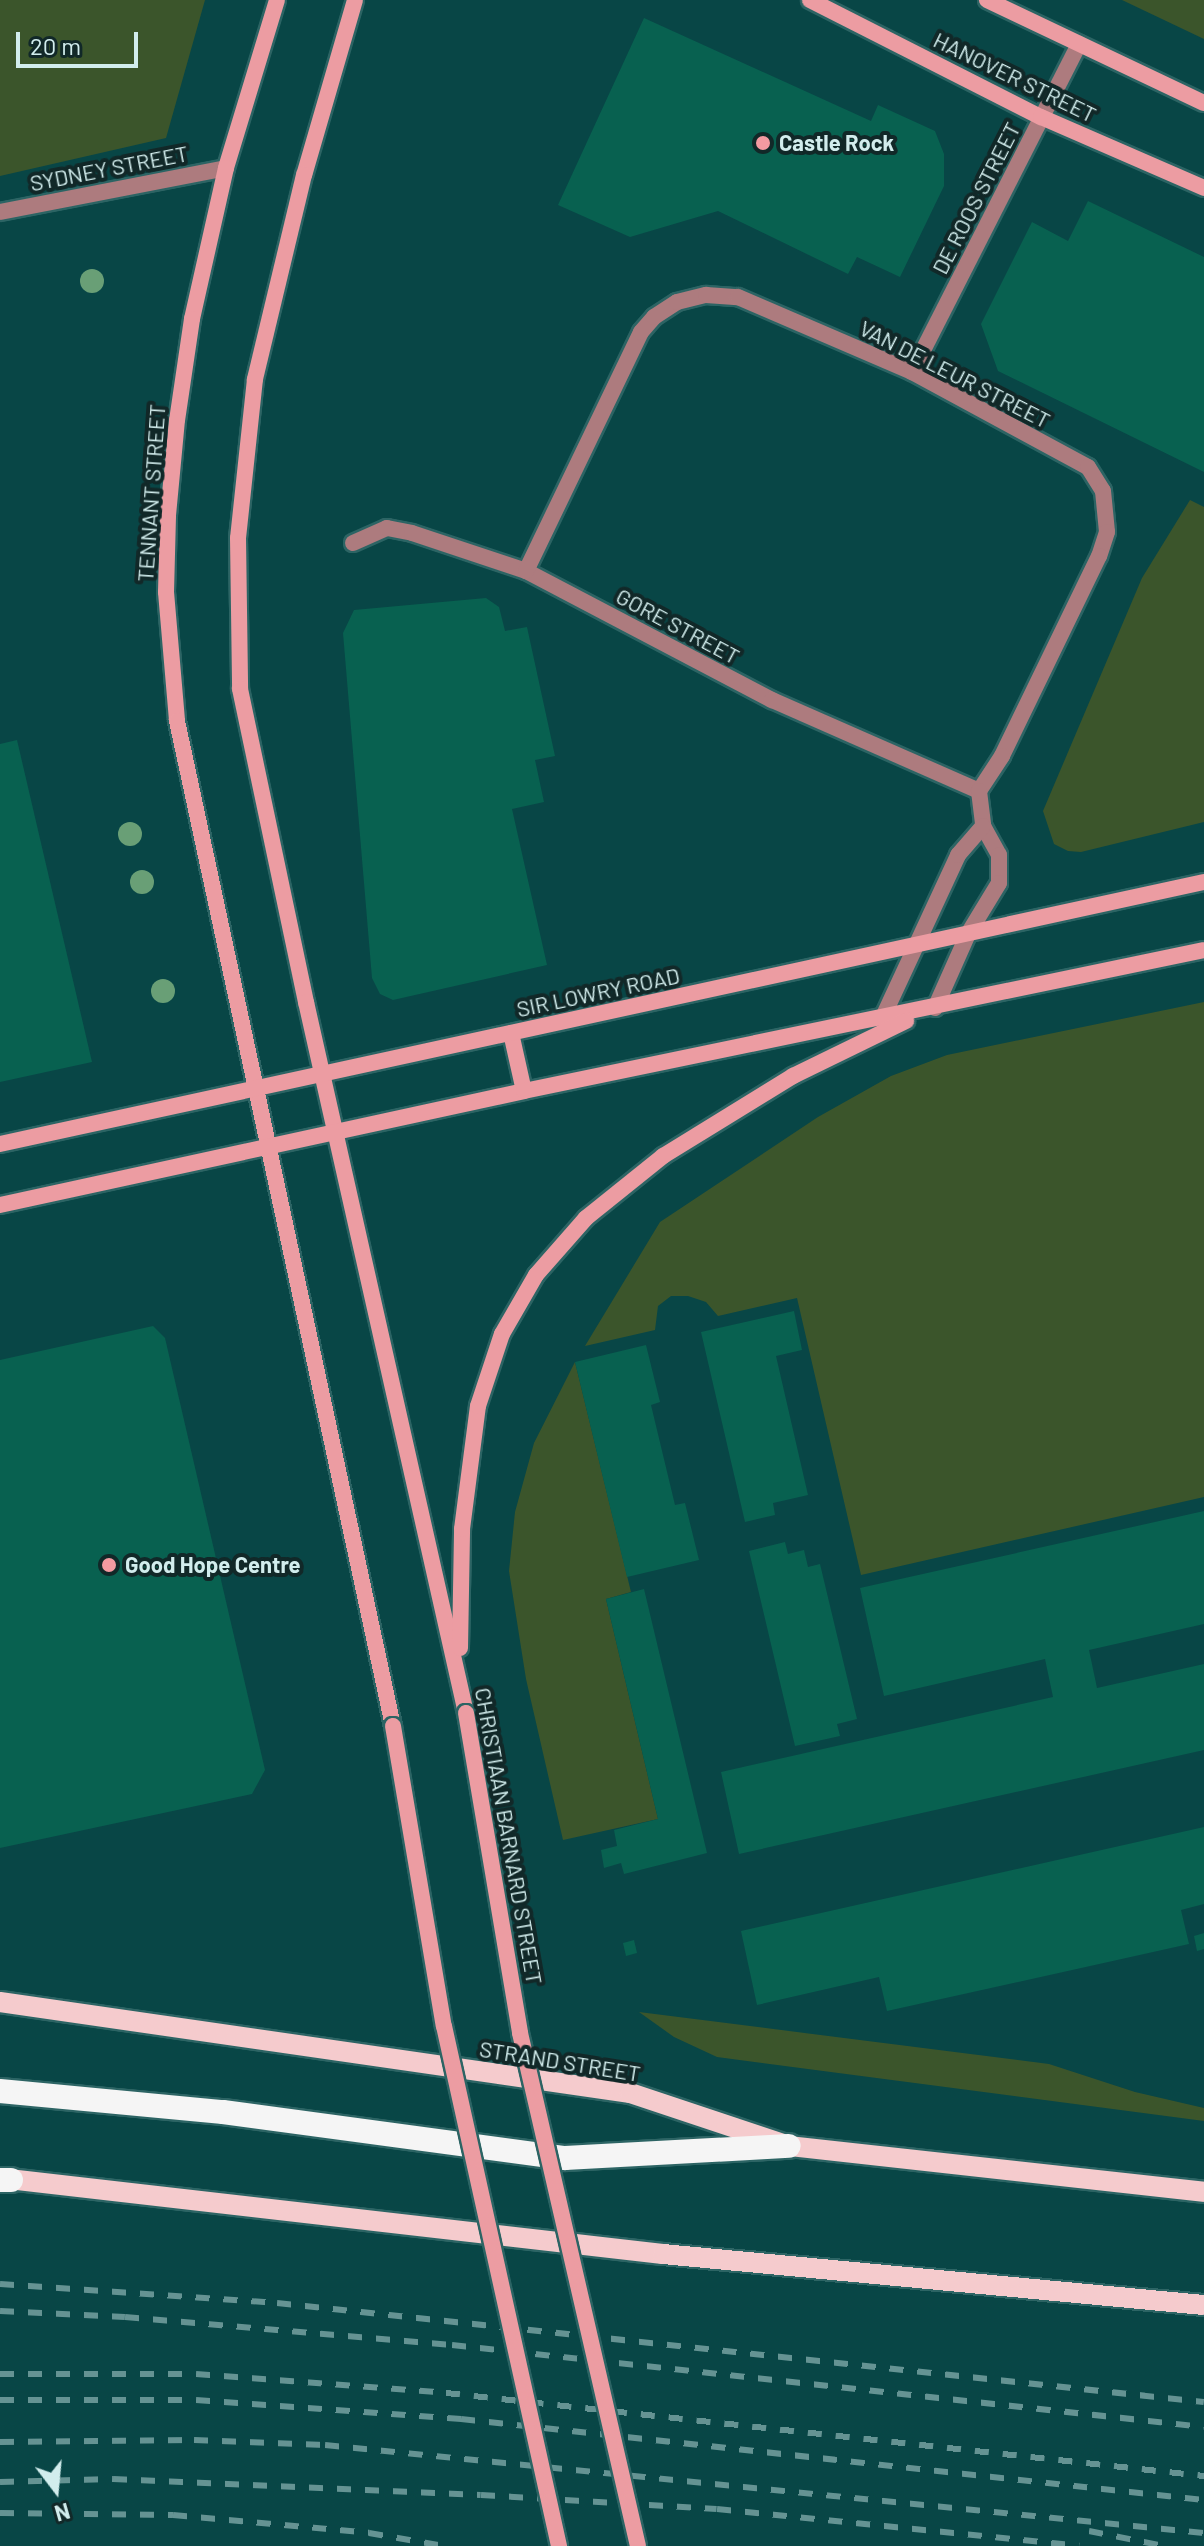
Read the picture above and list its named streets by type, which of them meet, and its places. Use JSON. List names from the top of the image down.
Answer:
{
  "streets": {
    "main road": [
      "HANOVER STREET",
      "TENNANT STREET",
      "SIR LOWRY ROAD",
      "CHRISTIAAN BARNARD STREET",
      "STRAND STREET"
    ],
    "street": [
      "SYDNEY STREET",
      "DE ROOS STREET",
      "VAN DE LEUR STREET",
      "GORE STREET"
    ]
  },
  "crossings": [
    ["HANOVER STREET", "DE ROOS STREET"],
    ["SYDNEY STREET", "TENNANT STREET"],
    ["DE ROOS STREET", "VAN DE LEUR STREET"],
    ["VAN DE LEUR STREET", "GORE STREET"],
    ["TENNANT STREET", "SIR LOWRY ROAD"],
    ["SIR LOWRY ROAD", "CHRISTIAAN BARNARD STREET"]
  ],
  "places": ["Castle Rock", "Good Hope Centre"],
  "scale_bar": "20 m",
  "north": "bottom"
}
